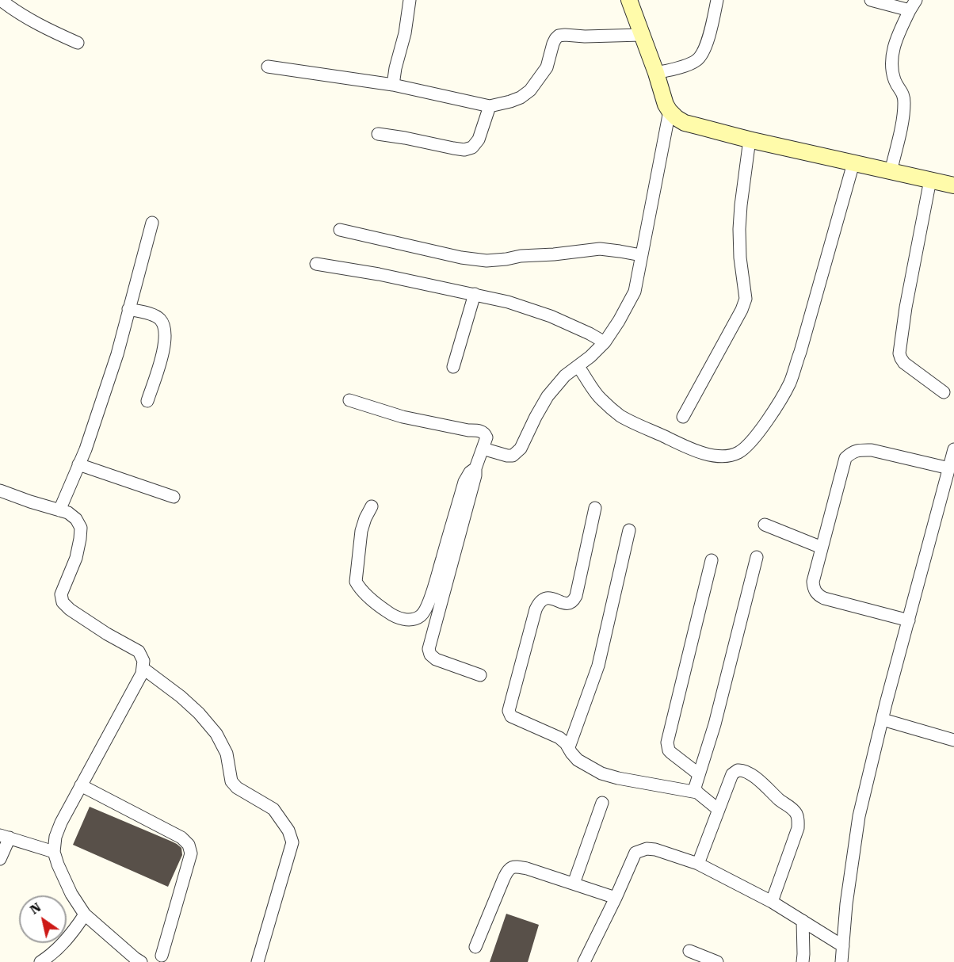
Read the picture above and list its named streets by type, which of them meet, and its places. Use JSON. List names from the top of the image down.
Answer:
{
  "north": "top left"
}
